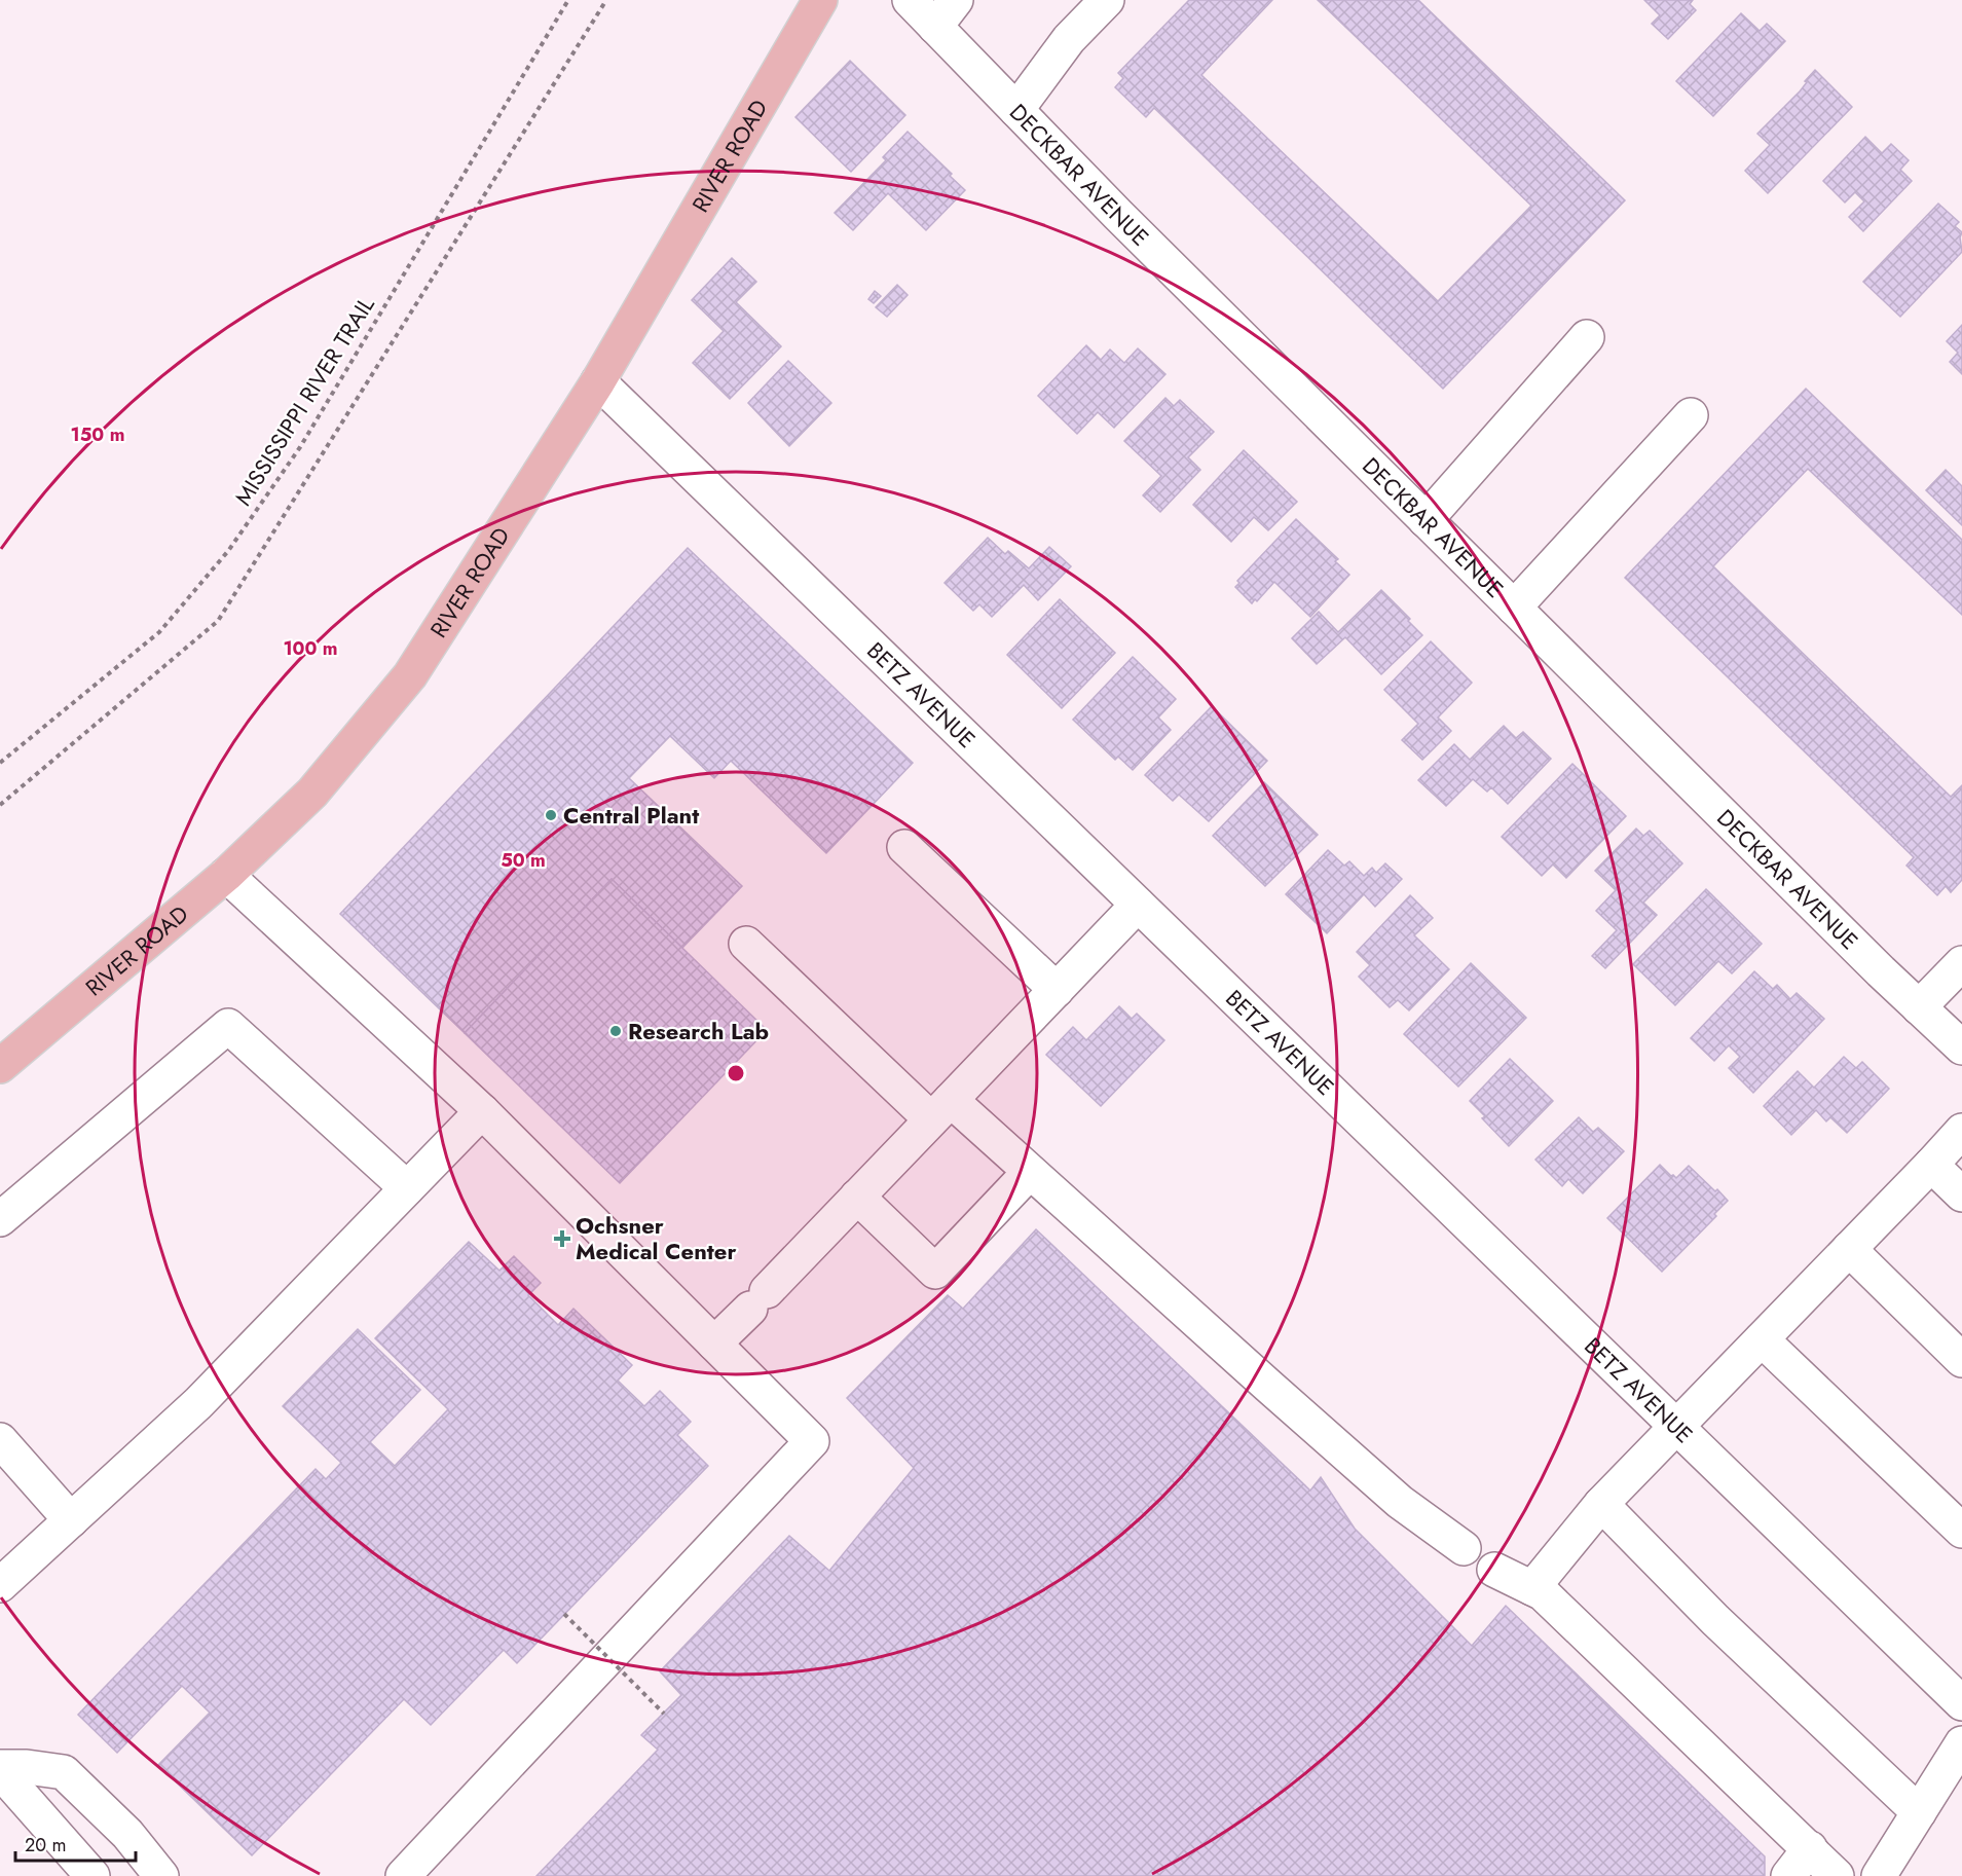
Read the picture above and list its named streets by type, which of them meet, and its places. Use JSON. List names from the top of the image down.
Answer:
{
  "streets": {
    "main road": ["RIVER ROAD"],
    "street": ["DECKBAR AVENUE", "BETZ AVENUE"],
    "path": ["MISSISSIPPI RIVER TRAIL"]
  },
  "crossings": [
    ["RIVER ROAD", "BETZ AVENUE"]
  ],
  "places": {
    "other": ["Central Plant", "Research Lab"],
    "health": ["Ochsner Medical Center"]
  },
  "scale_bar": "20 m",
  "rings": ["150 m", "100 m", "50 m"]
}
